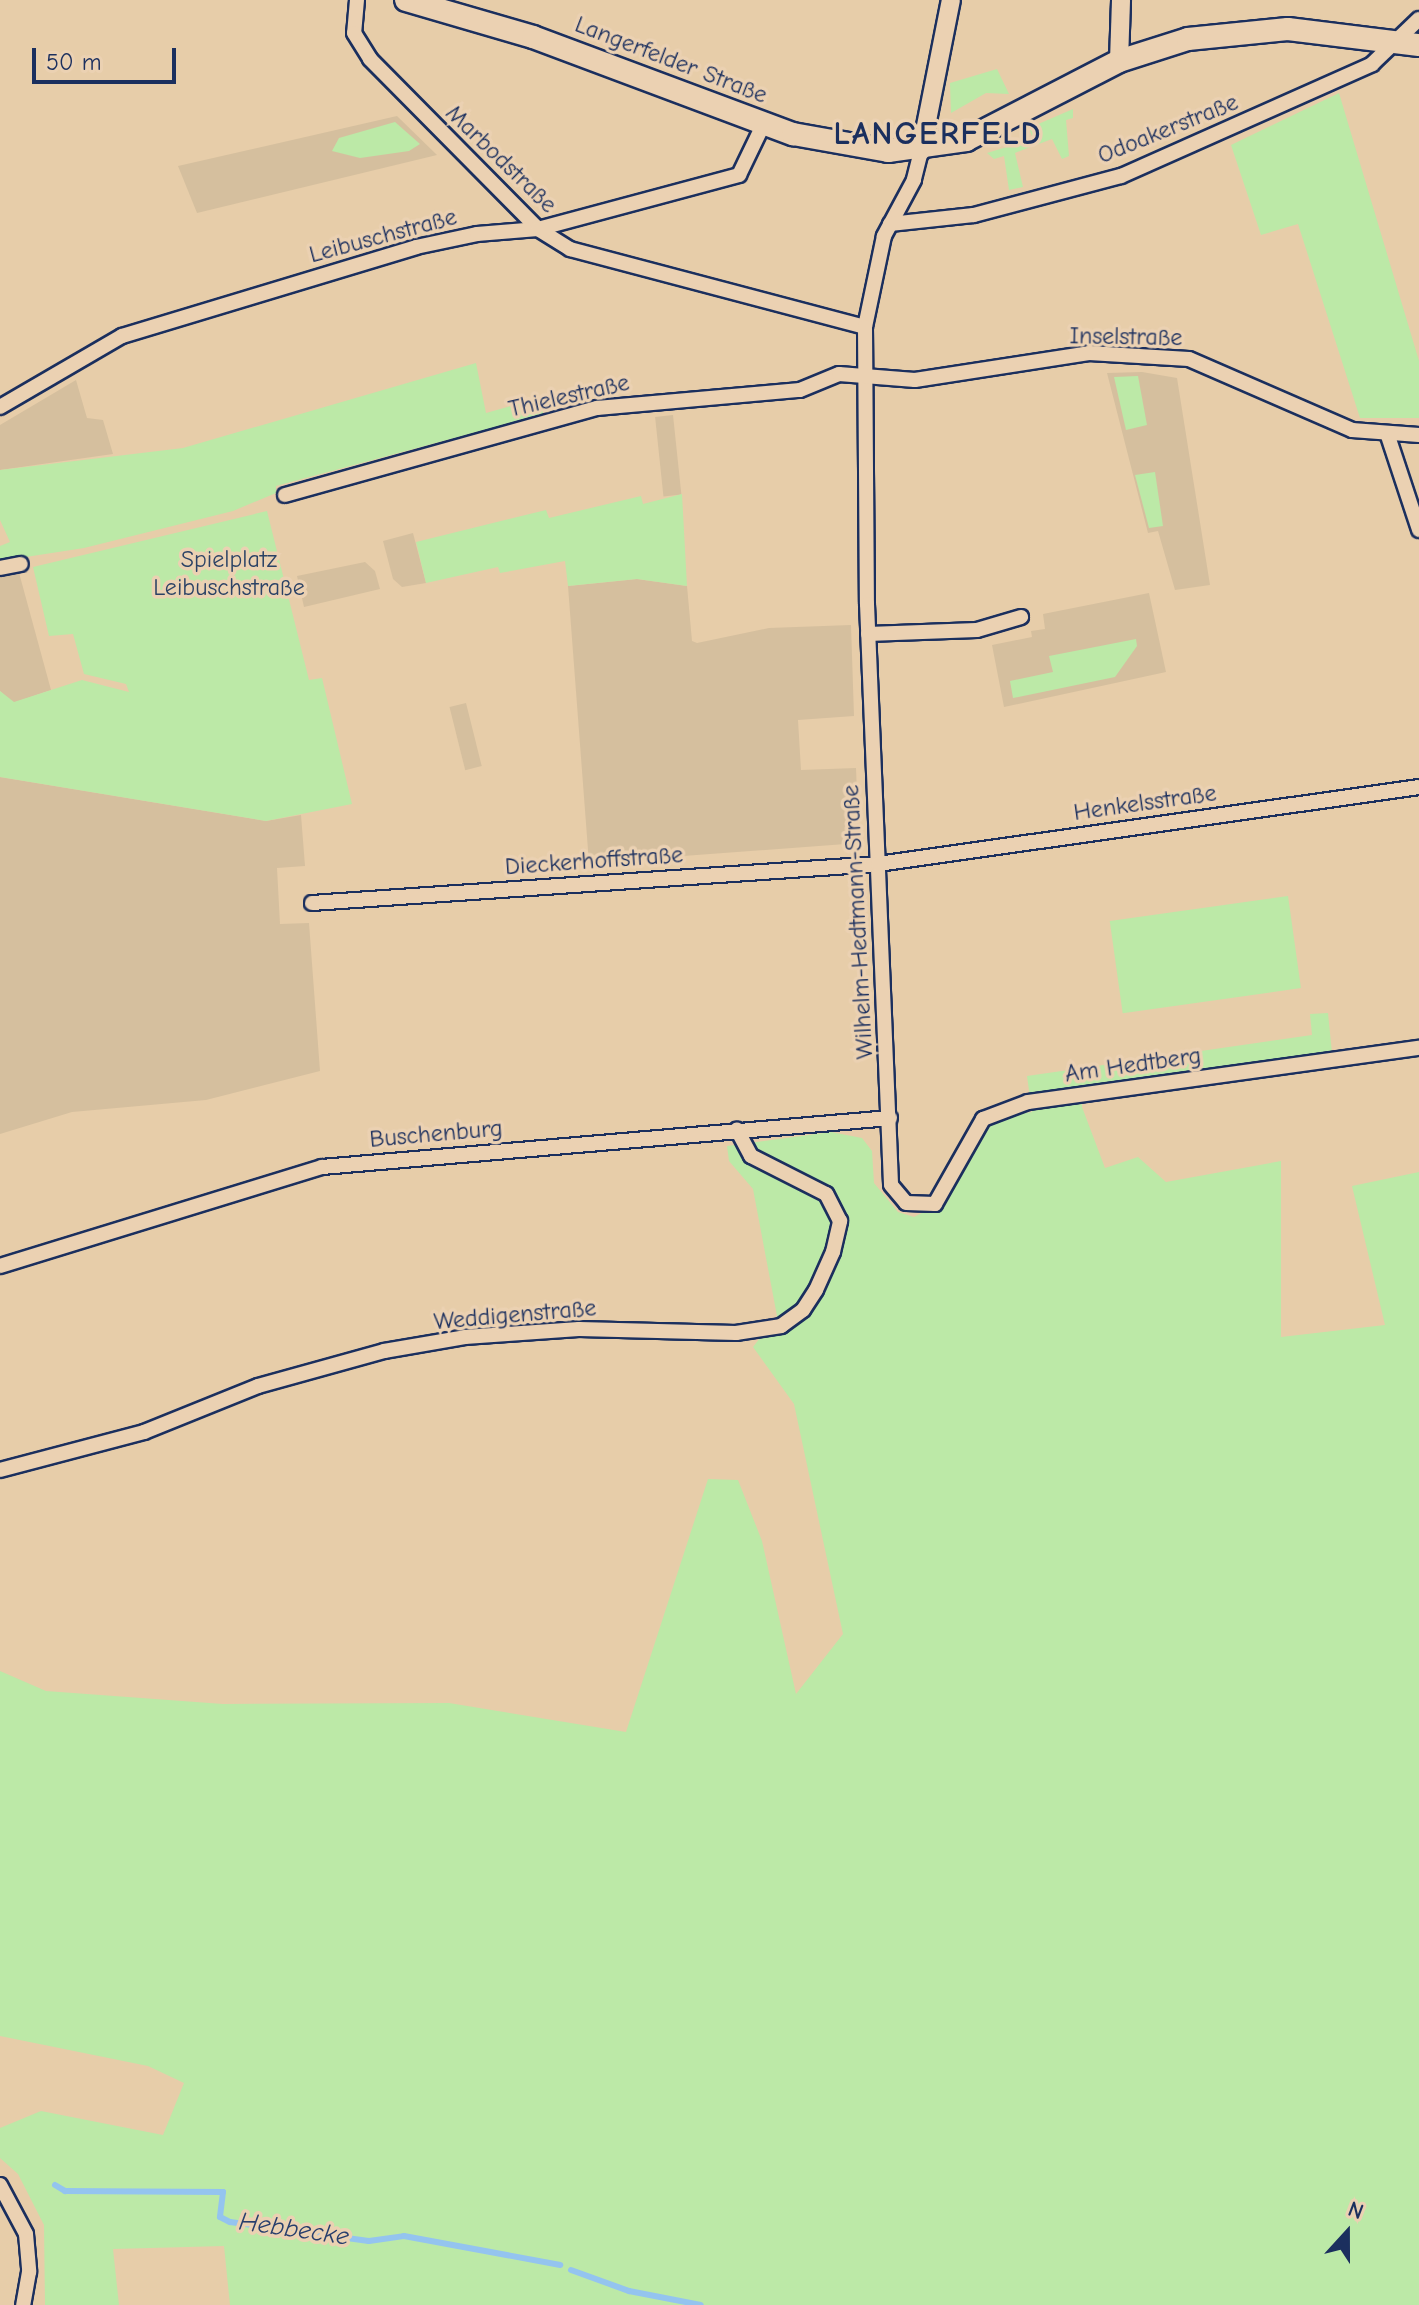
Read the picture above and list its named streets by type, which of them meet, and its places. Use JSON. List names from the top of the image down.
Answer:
{
  "streets": {
    "main road": ["Langerfelder Straße"],
    "street": [
      "Odoakerstraße",
      "Marbodstraße",
      "Leibuschstraße",
      "Inselstraße",
      "Thielestraße",
      "Henkelsstraße",
      "Dieckerhoffstraße",
      "Wilhelm-Hedtmann-Straße",
      "Am Hedtberg",
      "Buschenburg",
      "Weddigenstraße"
    ]
  },
  "crossings": [
    ["Langerfelder Straße", "Leibuschstraße"],
    ["Langerfelder Straße", "Wilhelm-Hedtmann-Straße"],
    ["Odoakerstraße", "Wilhelm-Hedtmann-Straße"],
    ["Marbodstraße", "Leibuschstraße"],
    ["Marbodstraße", "Wilhelm-Hedtmann-Straße"],
    ["Inselstraße", "Thielestraße"],
    ["Inselstraße", "Wilhelm-Hedtmann-Straße"],
    ["Thielestraße", "Wilhelm-Hedtmann-Straße"],
    ["Henkelsstraße", "Dieckerhoffstraße"],
    ["Henkelsstraße", "Wilhelm-Hedtmann-Straße"],
    ["Dieckerhoffstraße", "Wilhelm-Hedtmann-Straße"],
    ["Wilhelm-Hedtmann-Straße", "Am Hedtberg"],
    ["Wilhelm-Hedtmann-Straße", "Buschenburg"],
    ["Buschenburg", "Weddigenstraße"]
  ],
  "districts": ["LANGERFELD"],
  "water": ["Hebbecke"],
  "parks": ["Spielplatz Leibuschstraße"],
  "scale_bar": "50 m",
  "north": "top"
}
